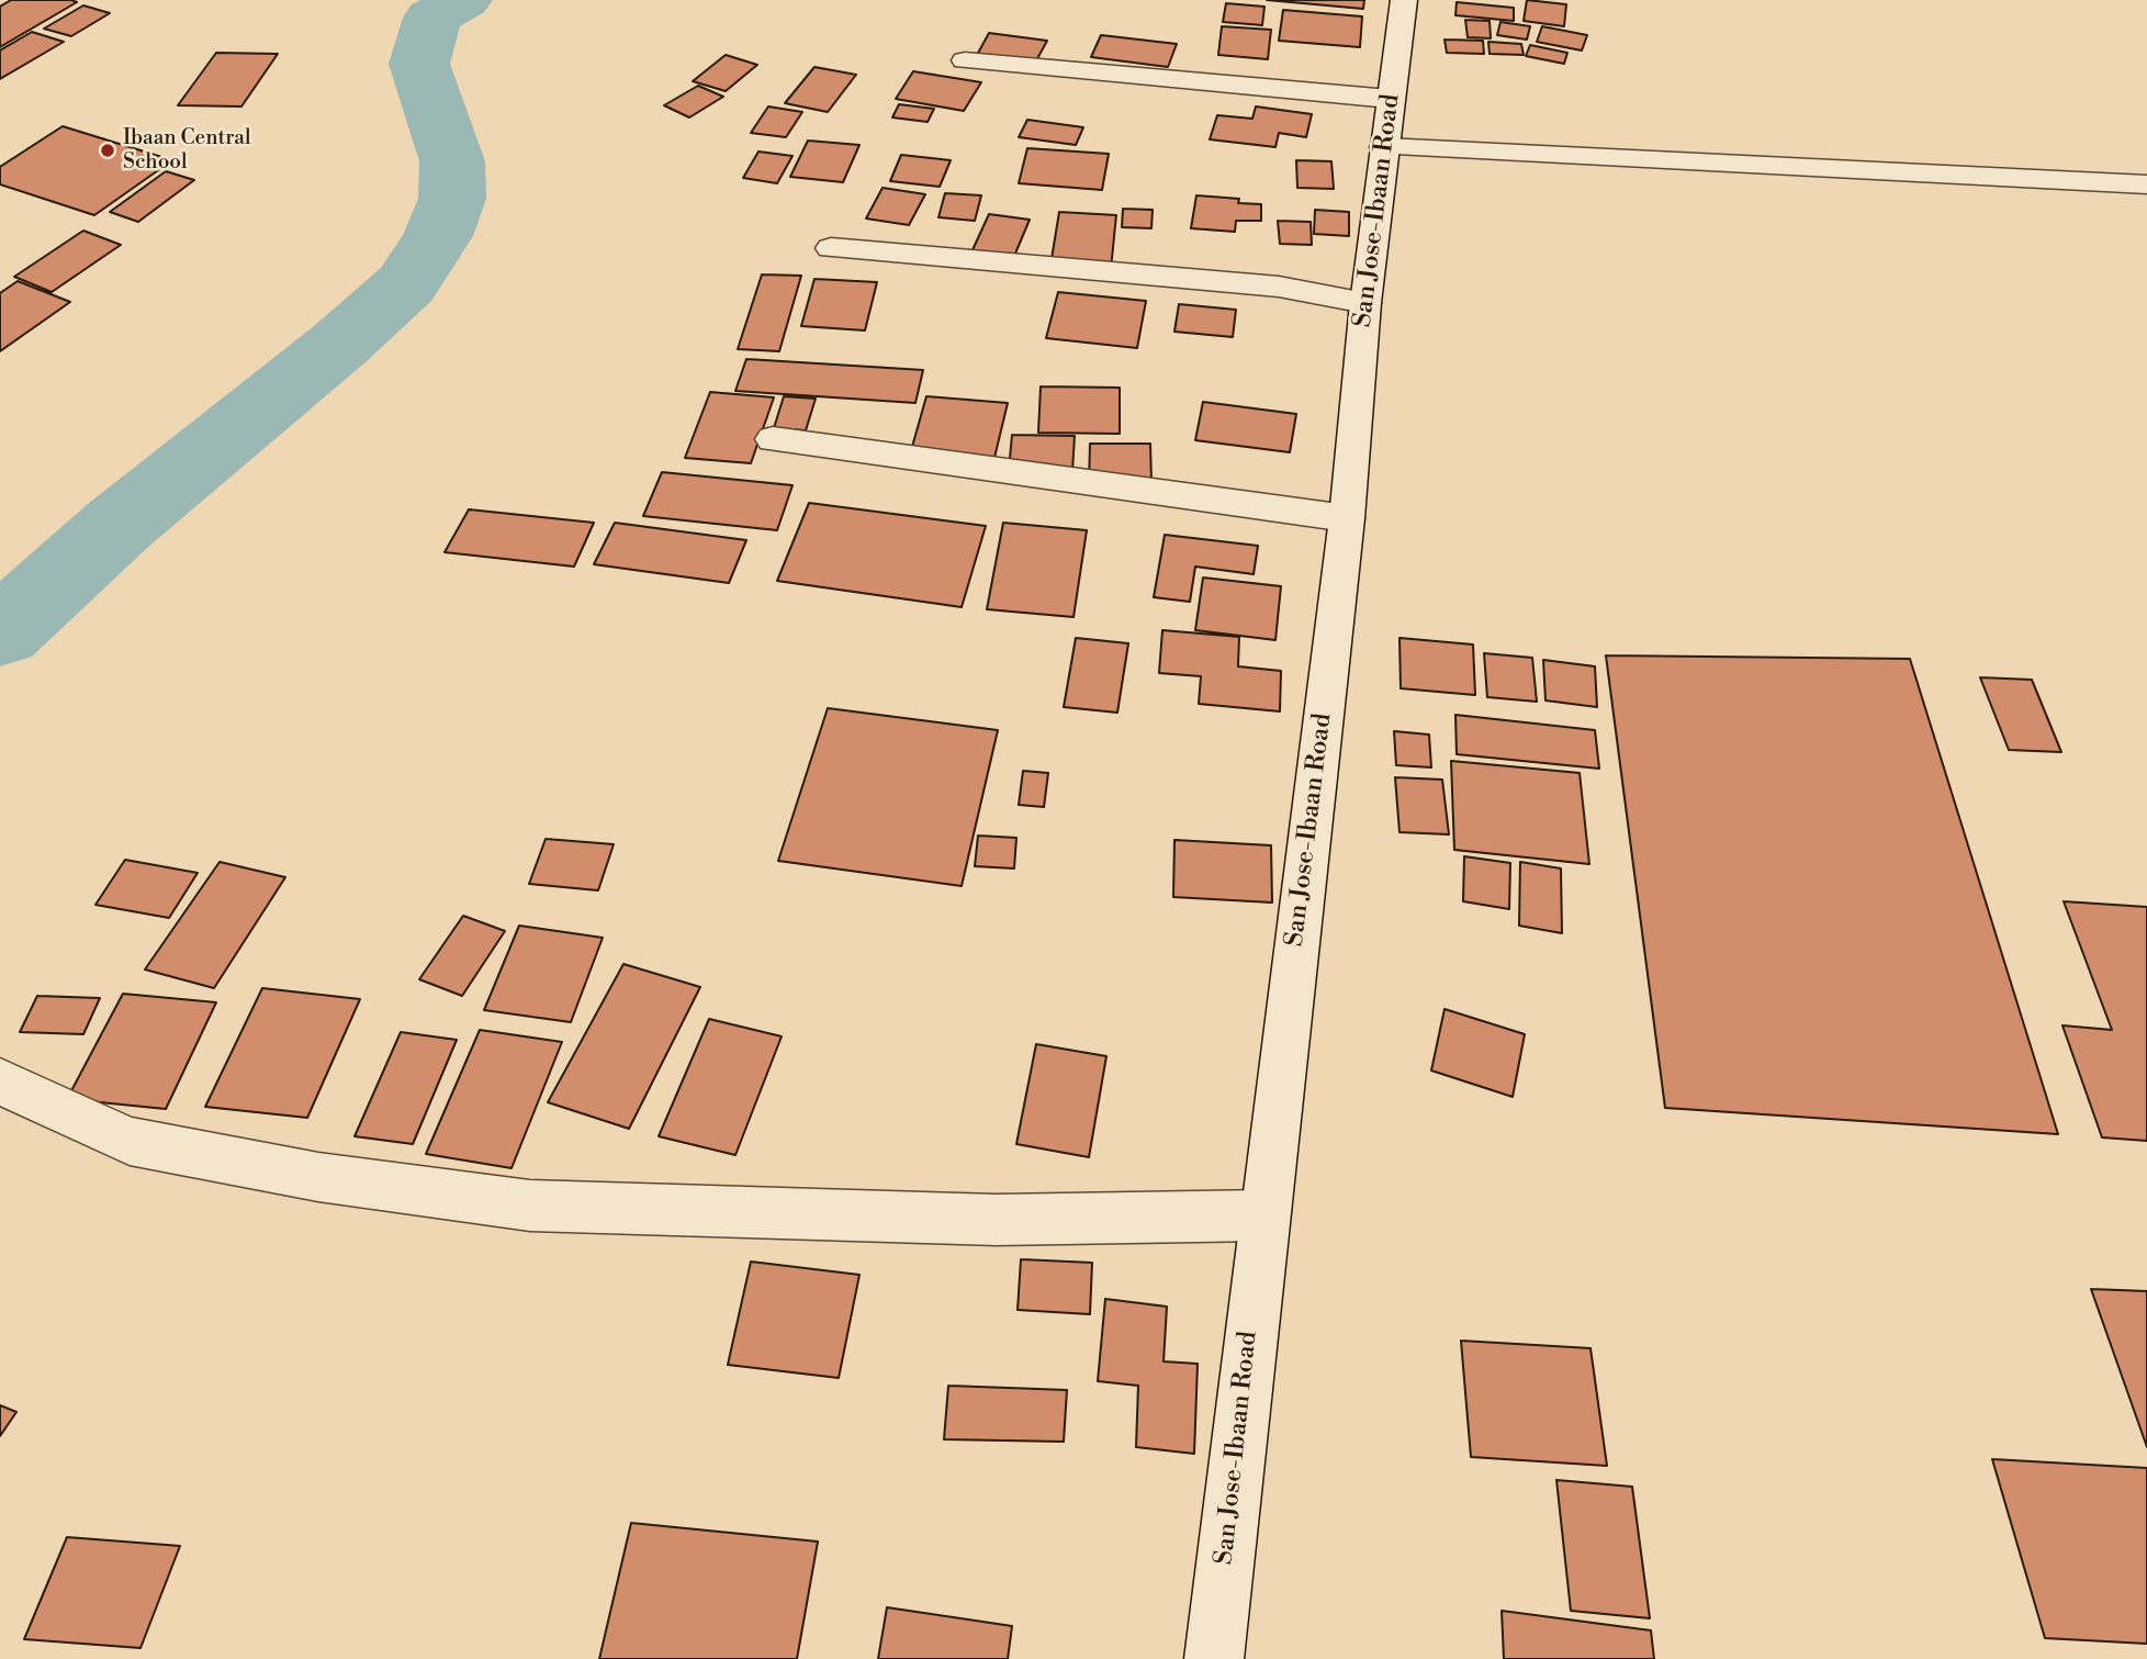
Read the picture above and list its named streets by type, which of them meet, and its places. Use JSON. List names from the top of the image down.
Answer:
{
  "streets": {
    "street": ["San Jose-Ibaan Road"]
  },
  "places": ["Ibaan Central School"]
}
